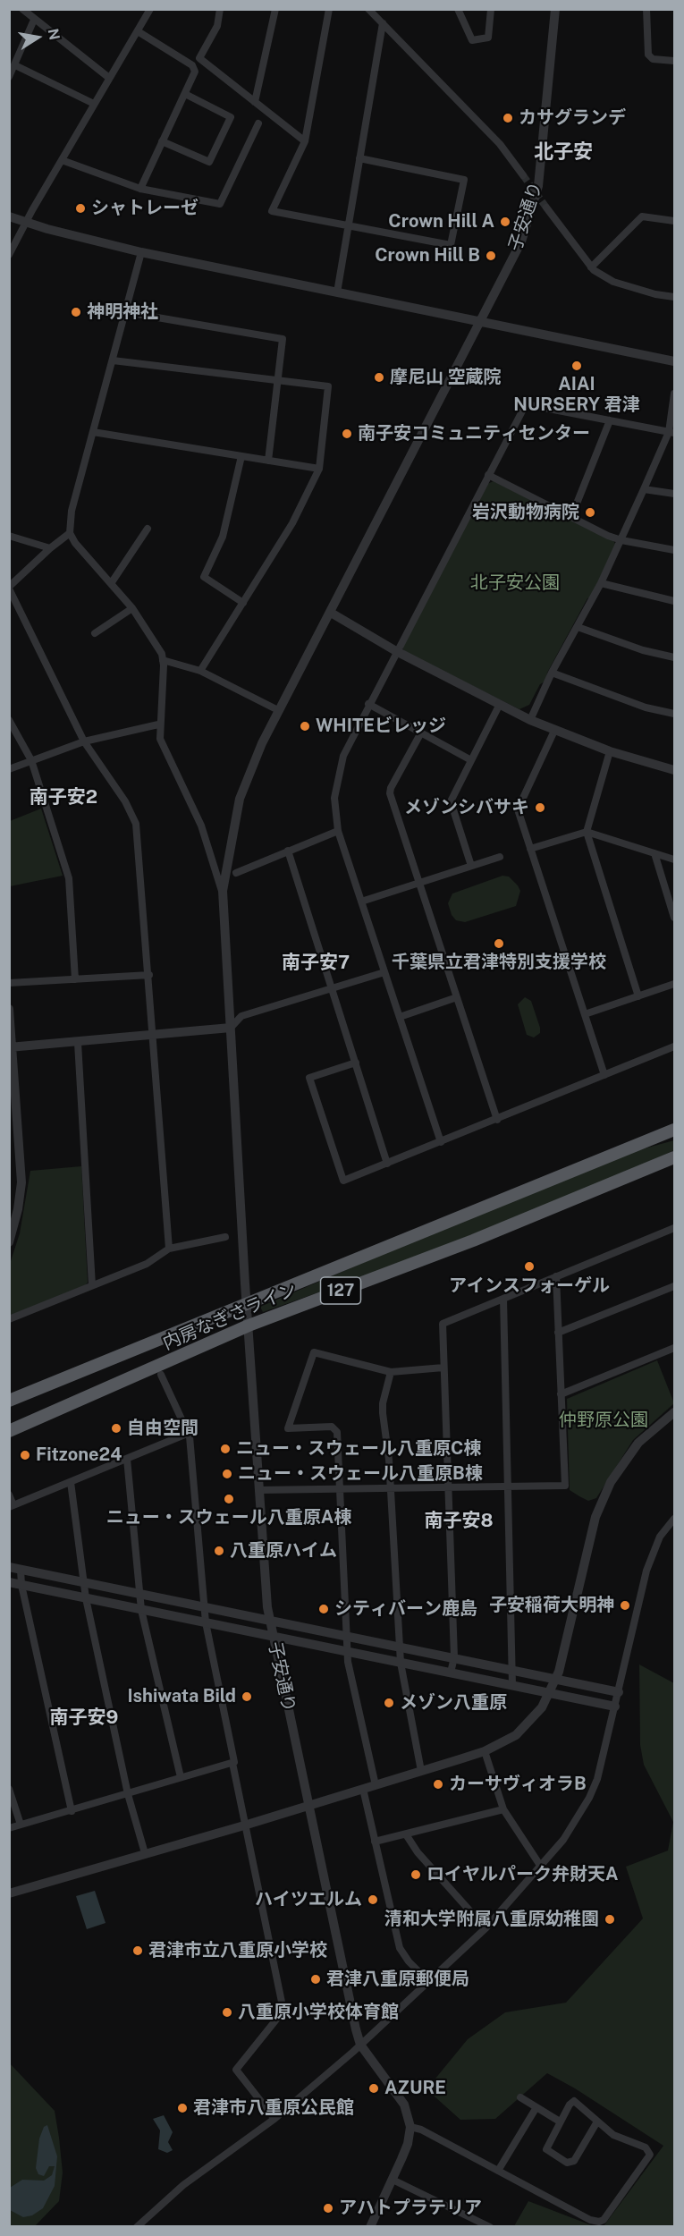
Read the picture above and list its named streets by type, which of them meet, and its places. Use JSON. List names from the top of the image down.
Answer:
{
  "streets": {
    "highway": ["127", "内房なぎさライン"],
    "street": ["子安通り"]
  },
  "crossings": [
    ["子安通り", "内房なぎさライン"]
  ],
  "districts": [
    "北子安",
    "南子安2",
    "南子安7",
    "南子安8",
    "南子安9"
  ],
  "parks": ["北子安公園", "仲野原公園"],
  "places": [
    "カサグランデ",
    "シャトレーゼ",
    "Crown Hill A",
    "Crown Hill B",
    "神明神社",
    "AIAI NURSERY 君津",
    "摩尼山 空蔵院",
    "南子安コミュニティセンター",
    "岩沢動物病院",
    "WHITEビレッジ",
    "メゾンシバサキ",
    "千葉県立君津特別支援学校",
    "アインスフォーゲル",
    "自由空間",
    "ニュー・スウェール八重原C棟",
    "Fitzone24",
    "ニュー・スウェール八重原B棟",
    "ニュー・スウェール八重原A棟",
    "八重原ハイム",
    "子安稲荷大明神",
    "シティバーン鹿島",
    "Ishiwata Bild",
    "メゾン八重原",
    "カーサヴィオラB",
    "ロイヤルパーク弁財天A",
    "ハイツエルム",
    "清和大学附属八重原幼稚園",
    "君津市立八重原小学校",
    "君津八重原郵便局",
    "八重原小学校体育館",
    "AZURE",
    "君津市八重原公民館",
    "アハトプラテリア"
  ],
  "north": "right"
}
